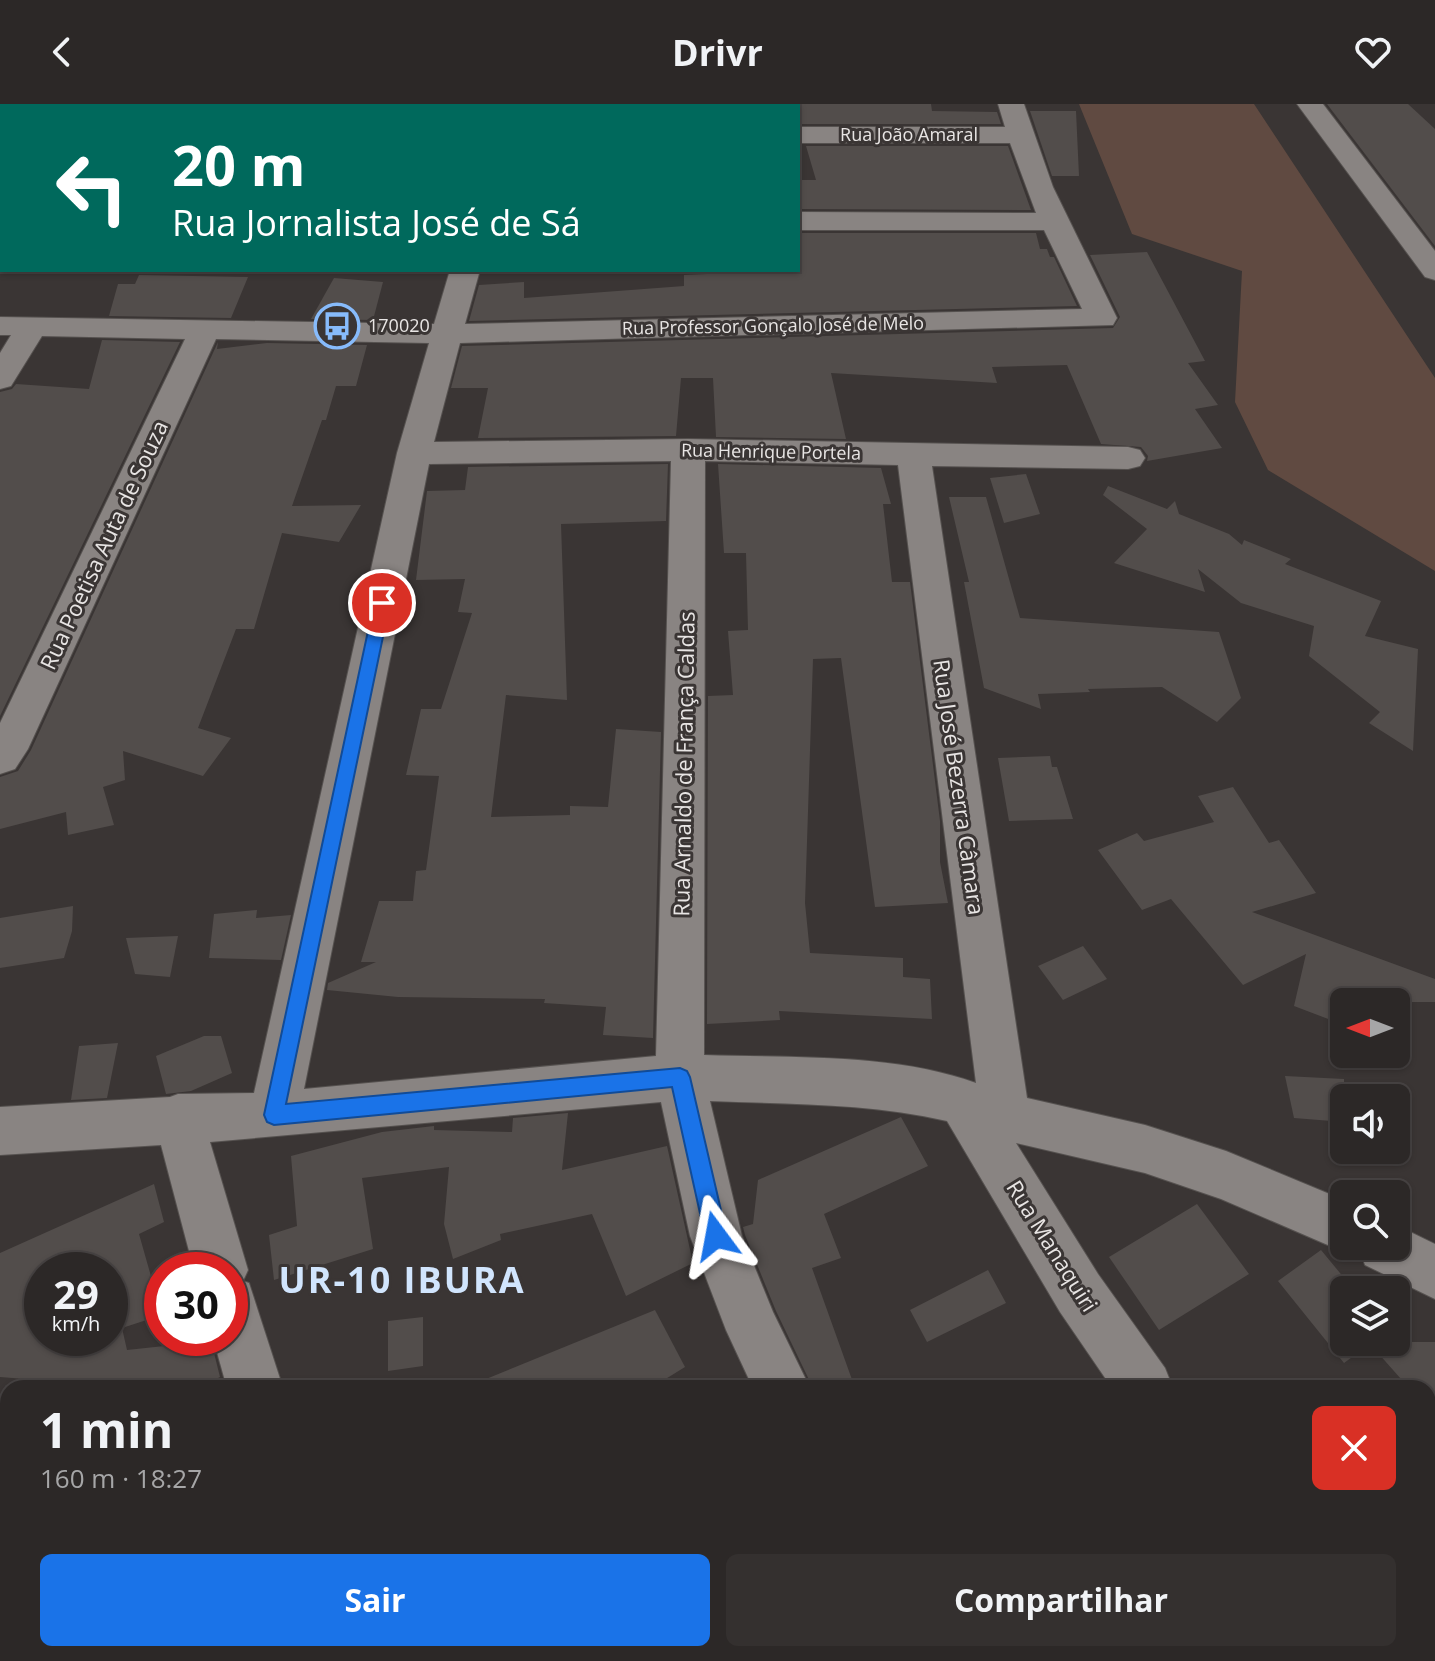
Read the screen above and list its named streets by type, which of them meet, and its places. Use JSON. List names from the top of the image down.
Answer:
{
  "streets": {
    "street": [
      "Rua João Amaral",
      "Rua Professor Gonçalo José de Melo",
      "Rua Henrique Portela",
      "Rua Poetisa Auta de Souza",
      "Rua Arnaldo de França Caldas",
      "Rua José Bezerra Câmara",
      "Rua Manaquiri"
    ]
  },
  "crossings": [
    ["Rua Professor Gonçalo José de Melo", "Rua Poetisa Auta de Souza"],
    ["Rua Henrique Portela", "Rua Arnaldo de França Caldas"],
    ["Rua Henrique Portela", "Rua José Bezerra Câmara"],
    ["Rua José Bezerra Câmara", "Rua Manaquiri"]
  ],
  "districts": ["UR-10 IBURA"],
  "places": {
    "bus stop": ["170020"]
  },
  "north": "left",
  "page": {
    "header": "Drivr",
    "turn": ["20 m", "Rua Jornalista José de Sá"],
    "speed": "29 km/h",
    "limit": "30",
    "heading": ["1 min", "160 m · 18:27"],
    "buttons": ["Sair", "Compartilhar"]
  }
}
